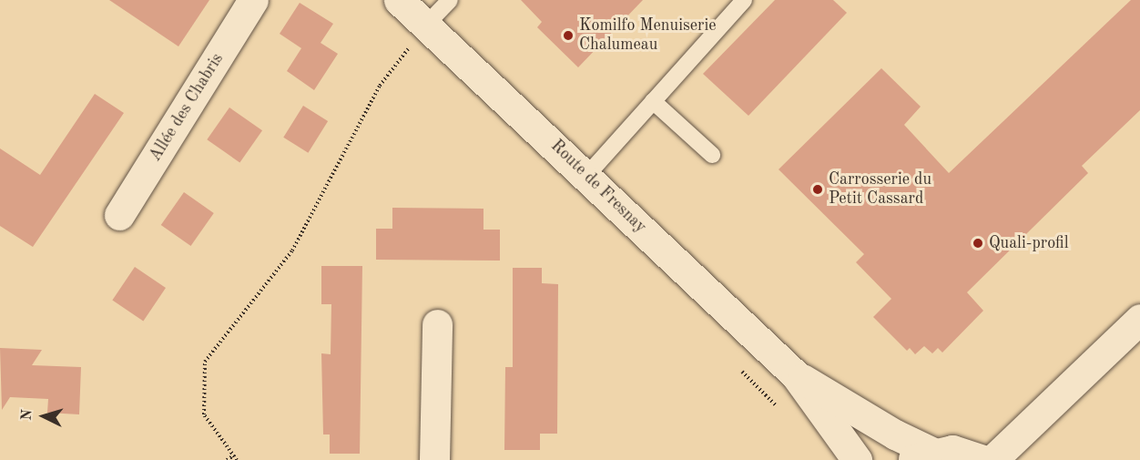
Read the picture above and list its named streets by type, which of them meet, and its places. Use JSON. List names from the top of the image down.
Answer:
{
  "streets": {
    "street": ["Allée des Chabris", "Route de Fresnay"]
  },
  "places": ["Komilfo Menuiserie Chalumeau", "Carrosserie du Petit Cassard", "Quali-profil"],
  "north": "left"
}
